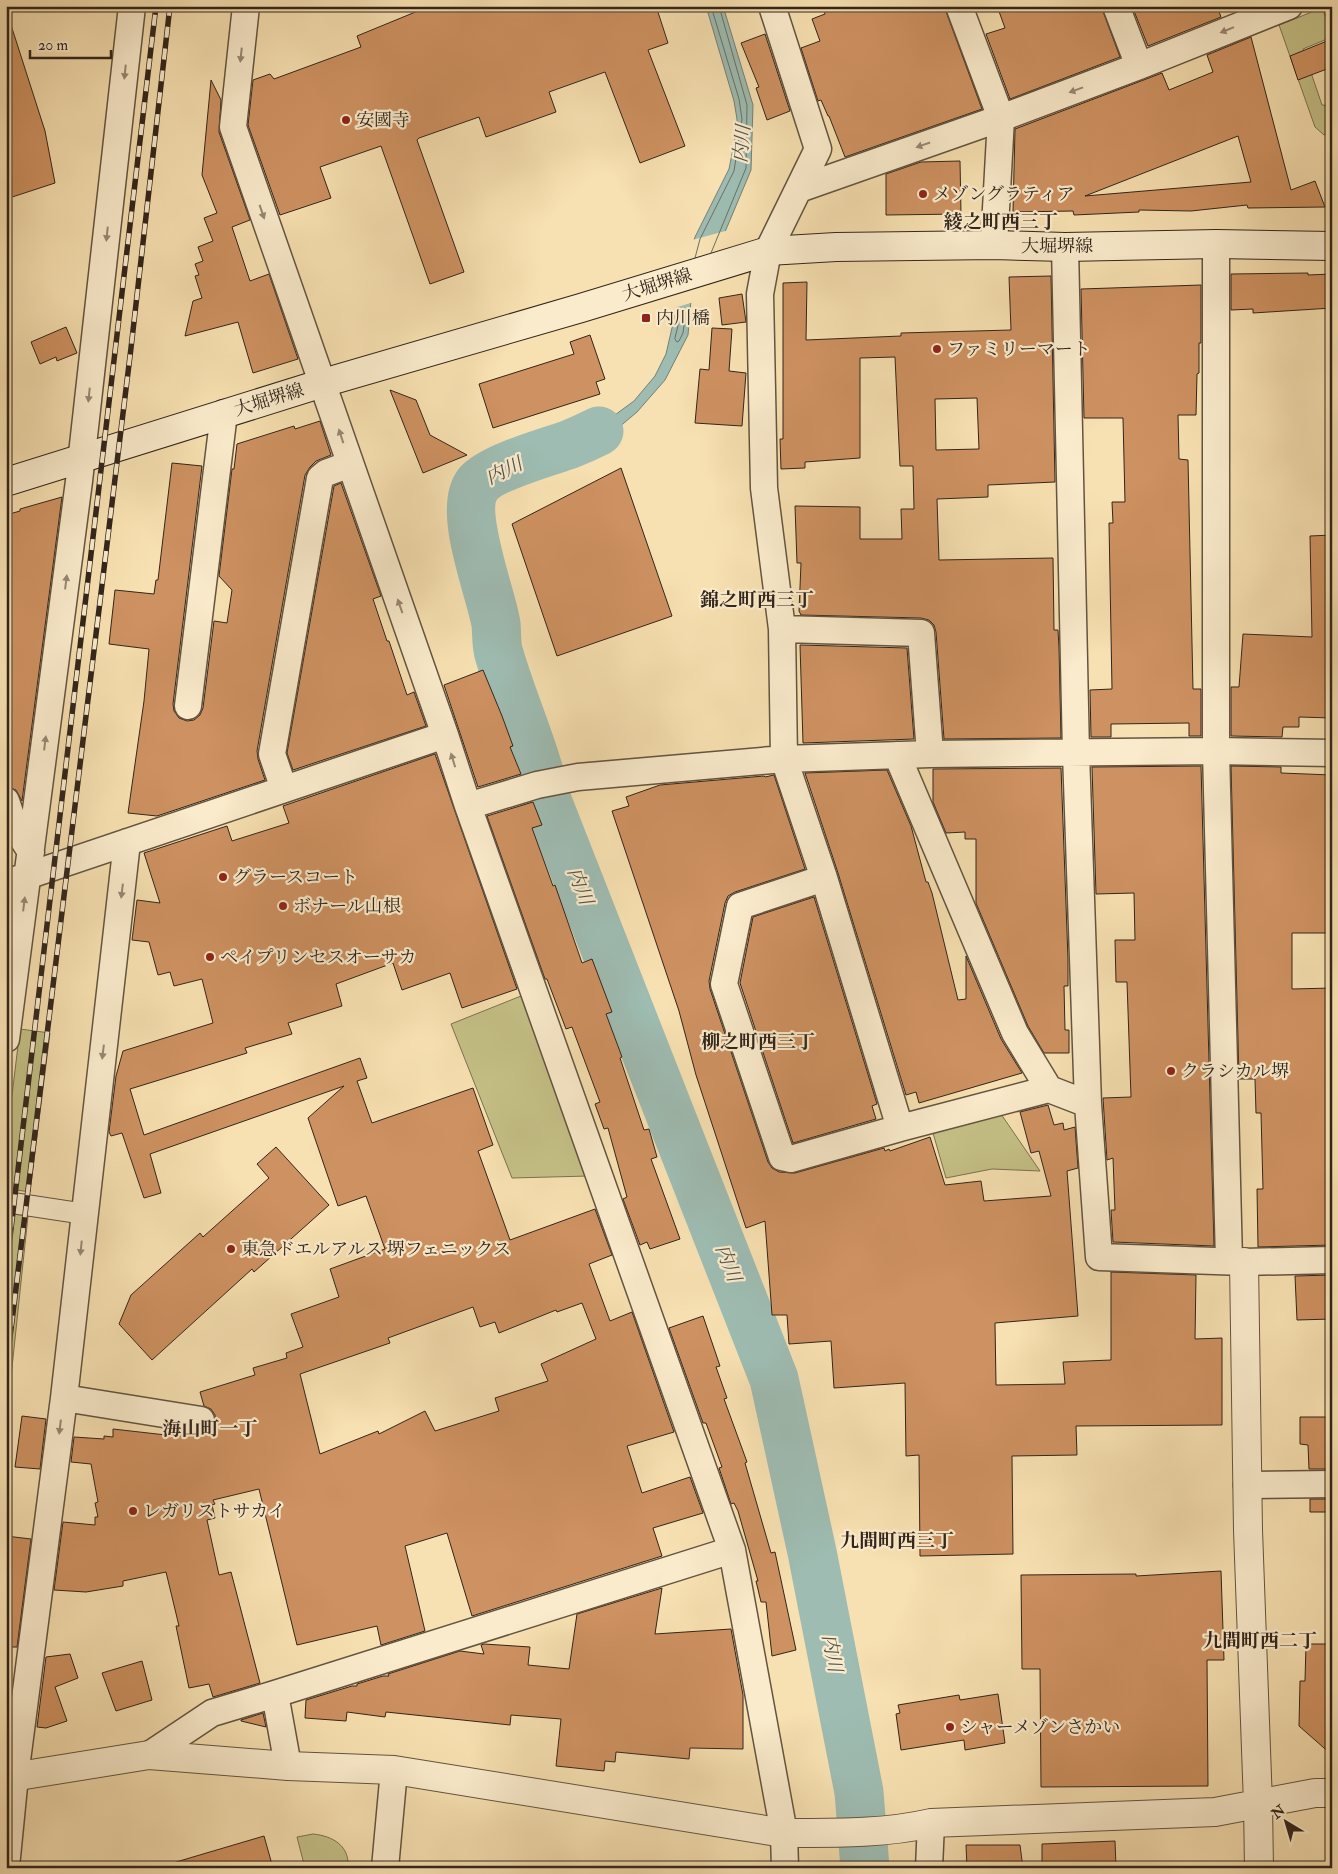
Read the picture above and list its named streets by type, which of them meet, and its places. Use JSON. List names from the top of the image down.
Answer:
{
  "streets": {
    "street": ["大堀堺線"]
  },
  "districts": [
    "綾之町西三丁",
    "錦之町西三丁",
    "柳之町西三丁",
    "海山町一丁",
    "九間町西三丁",
    "九間町西二丁"
  ],
  "water": ["内川"],
  "places": {
    "other": [
      "安國寺",
      "メゾングラティア",
      "ファミリーマート",
      "グラースコート",
      "ボナール山根",
      "ペイプリンセスオーサカ",
      "クラシカル堺",
      "東急ドエルアルス 堺フェニックス",
      "レガリストサカイ",
      "シャーメゾンさかい"
    ],
    "transit": ["内川橋"]
  },
  "scale_bar": "20 m",
  "north": "top left"
}
